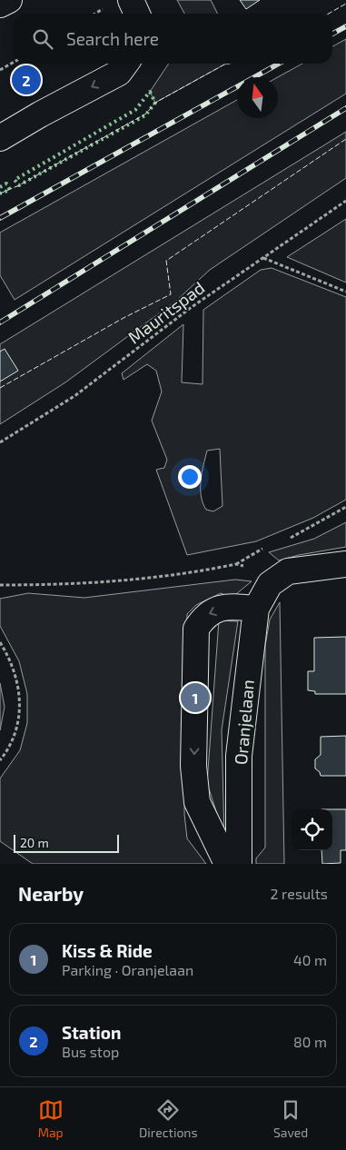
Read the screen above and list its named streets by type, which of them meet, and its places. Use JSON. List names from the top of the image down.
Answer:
{
  "streets": {
    "street": ["Oranjelaan"],
    "path": ["Mauritspad"]
  },
  "scale_bar": "20 m",
  "north": "top",
  "page": {
    "search": "Search here",
    "pins": ["2", "1"],
    "scale": "20 m",
    "heading": ["Nearby", "2 results"],
    "list": [
      {
        "mark": "1",
        "name": "Kiss & Ride",
        "note": "Parking · Oranjelaan",
        "value": "40 m"
      },
      {
        "mark": "2",
        "name": "Station",
        "note": "Bus stop",
        "value": "80 m"
      }
    ],
    "nav": ["Map", "Directions", "Saved"]
  }
}
